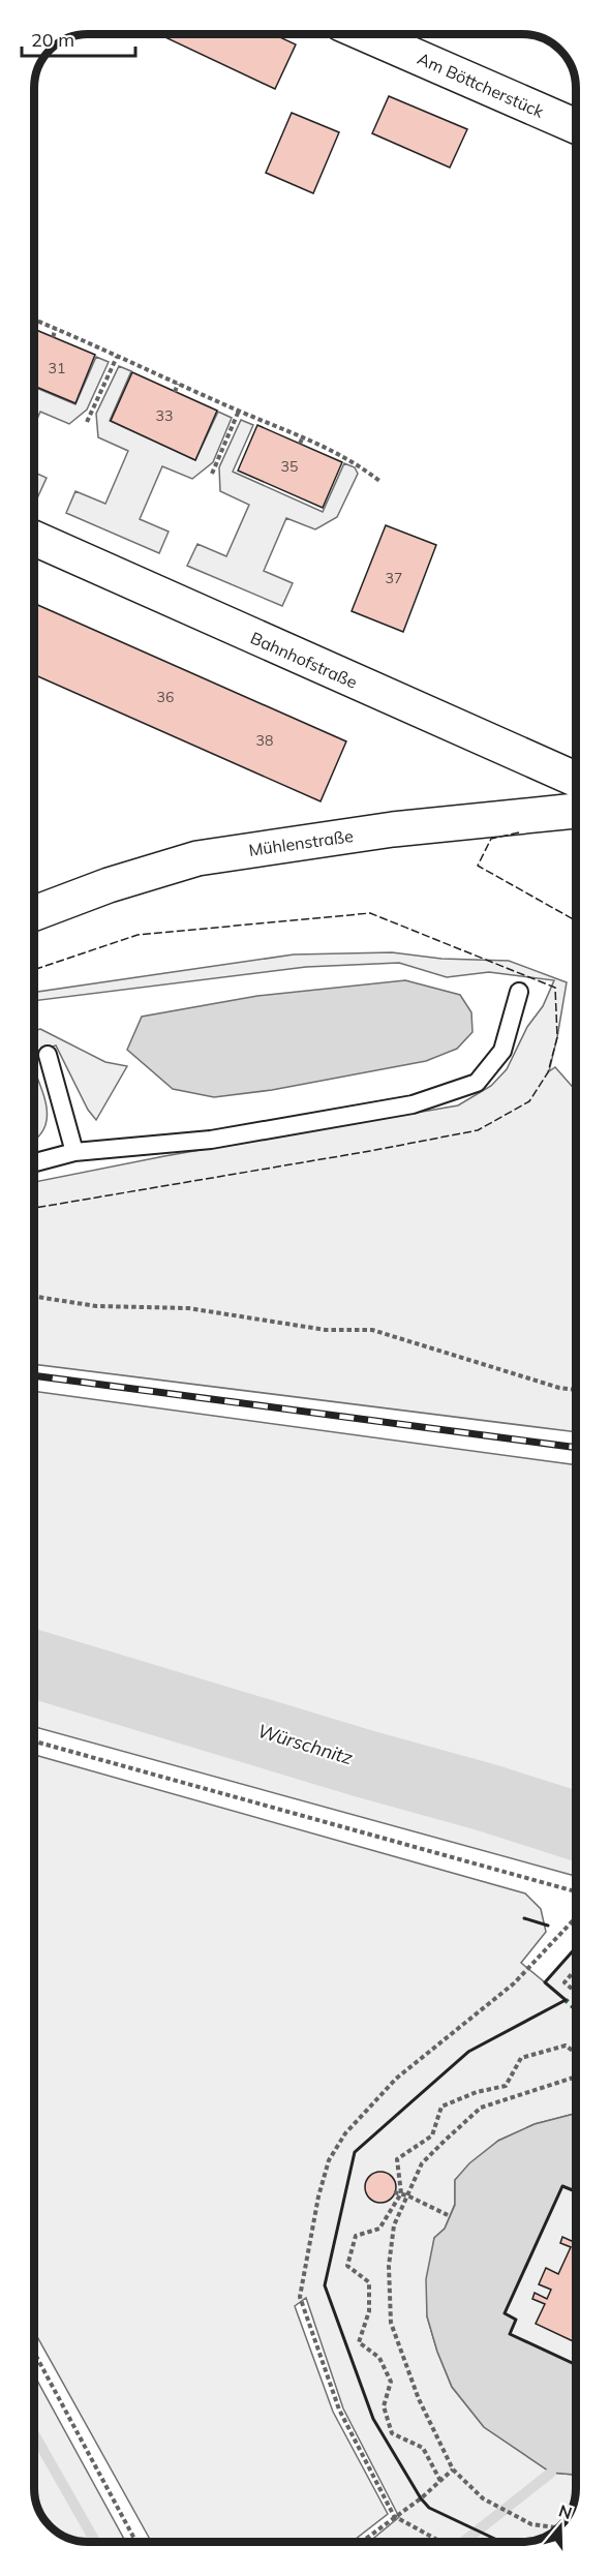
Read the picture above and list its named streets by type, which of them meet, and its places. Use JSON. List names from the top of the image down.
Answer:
{
  "streets": {
    "street": ["Am Böttcherstück", "Bahnhofstraße", "Mühlenstraße"]
  },
  "water": ["Würschnitz"],
  "house_numbers": [
    "31",
    "33",
    "35",
    "37",
    "36",
    "38"
  ],
  "scale_bar": "20 m",
  "north": "top"
}
